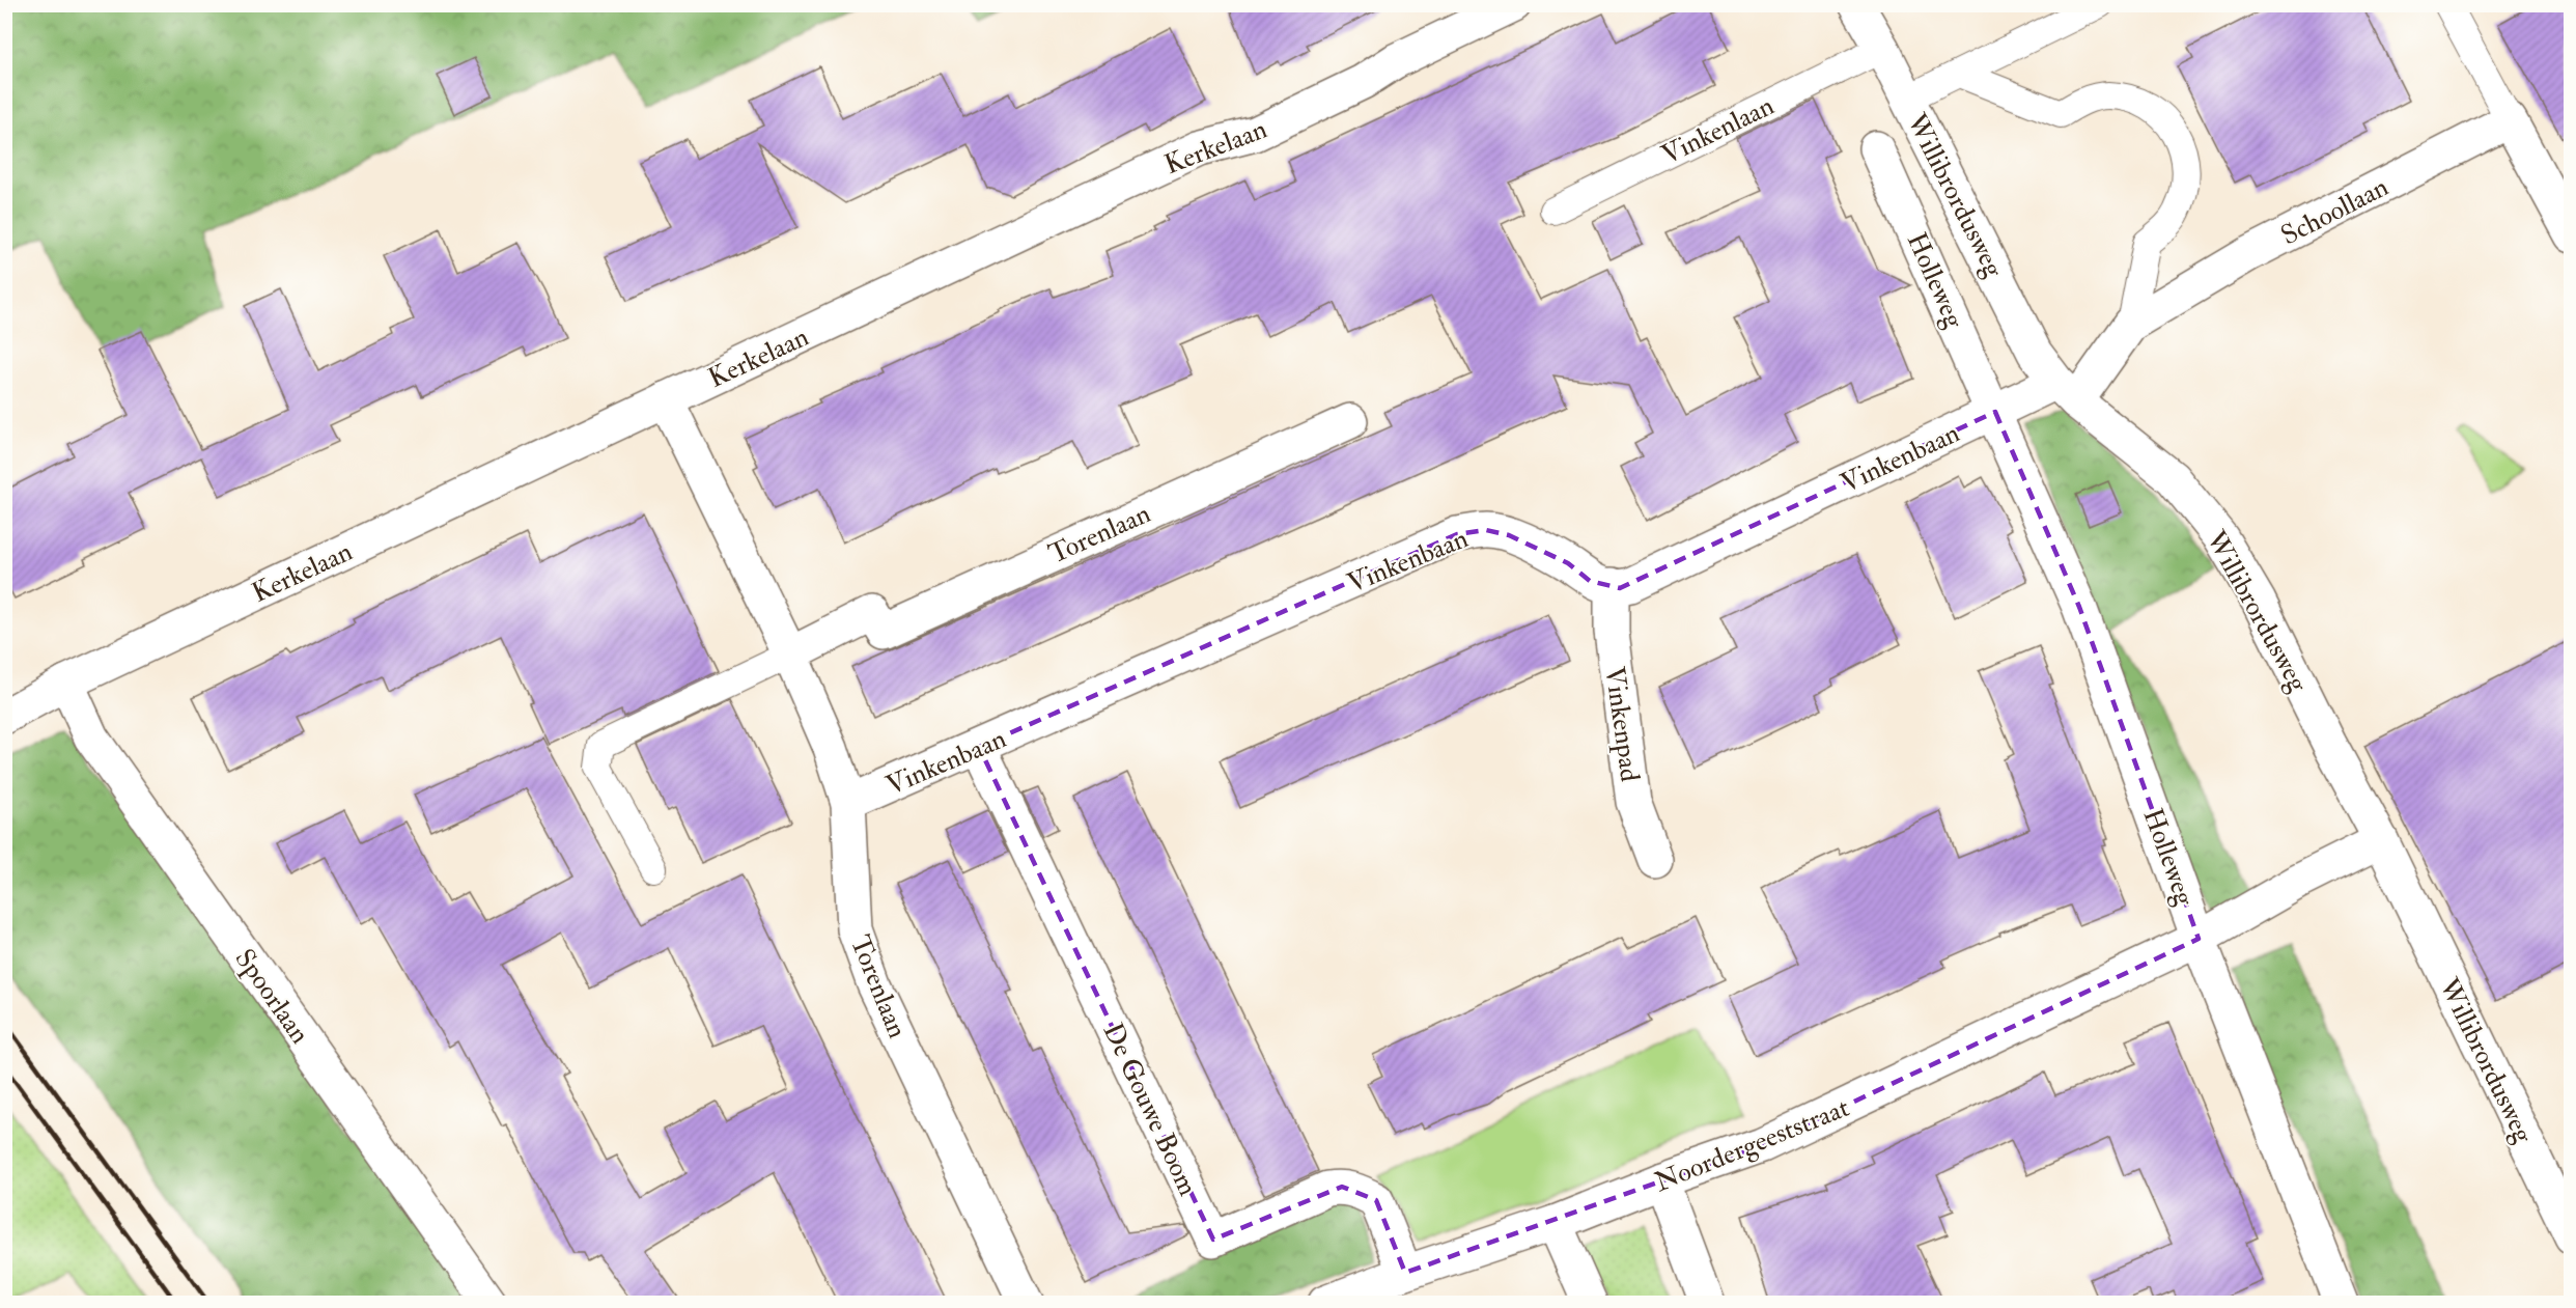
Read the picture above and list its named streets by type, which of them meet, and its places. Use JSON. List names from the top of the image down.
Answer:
{
  "streets": {
    "street": [
      "Kerkelaan",
      "Willibrordusweg",
      "Schoollaan",
      "Holleweg",
      "Vinkenbaan",
      "Torenlaan",
      "Vinkenpad",
      "Spoorlaan",
      "De Gouwe Boom",
      "Noordergeeststraat"
    ],
    "lane": ["Vinkenlaan"]
  },
  "crossings": [
    ["Vinkenlaan", "Willibrordusweg"],
    ["Kerkelaan", "Torenlaan"],
    ["Kerkelaan", "Spoorlaan"],
    ["Willibrordusweg", "Schoollaan"],
    ["Holleweg", "Vinkenbaan"],
    ["Holleweg", "Noordergeeststraat"],
    ["Vinkenbaan", "Torenlaan"],
    ["Vinkenbaan", "Vinkenpad"],
    ["Vinkenbaan", "De Gouwe Boom"],
    ["De Gouwe Boom", "Noordergeeststraat"]
  ]
}
